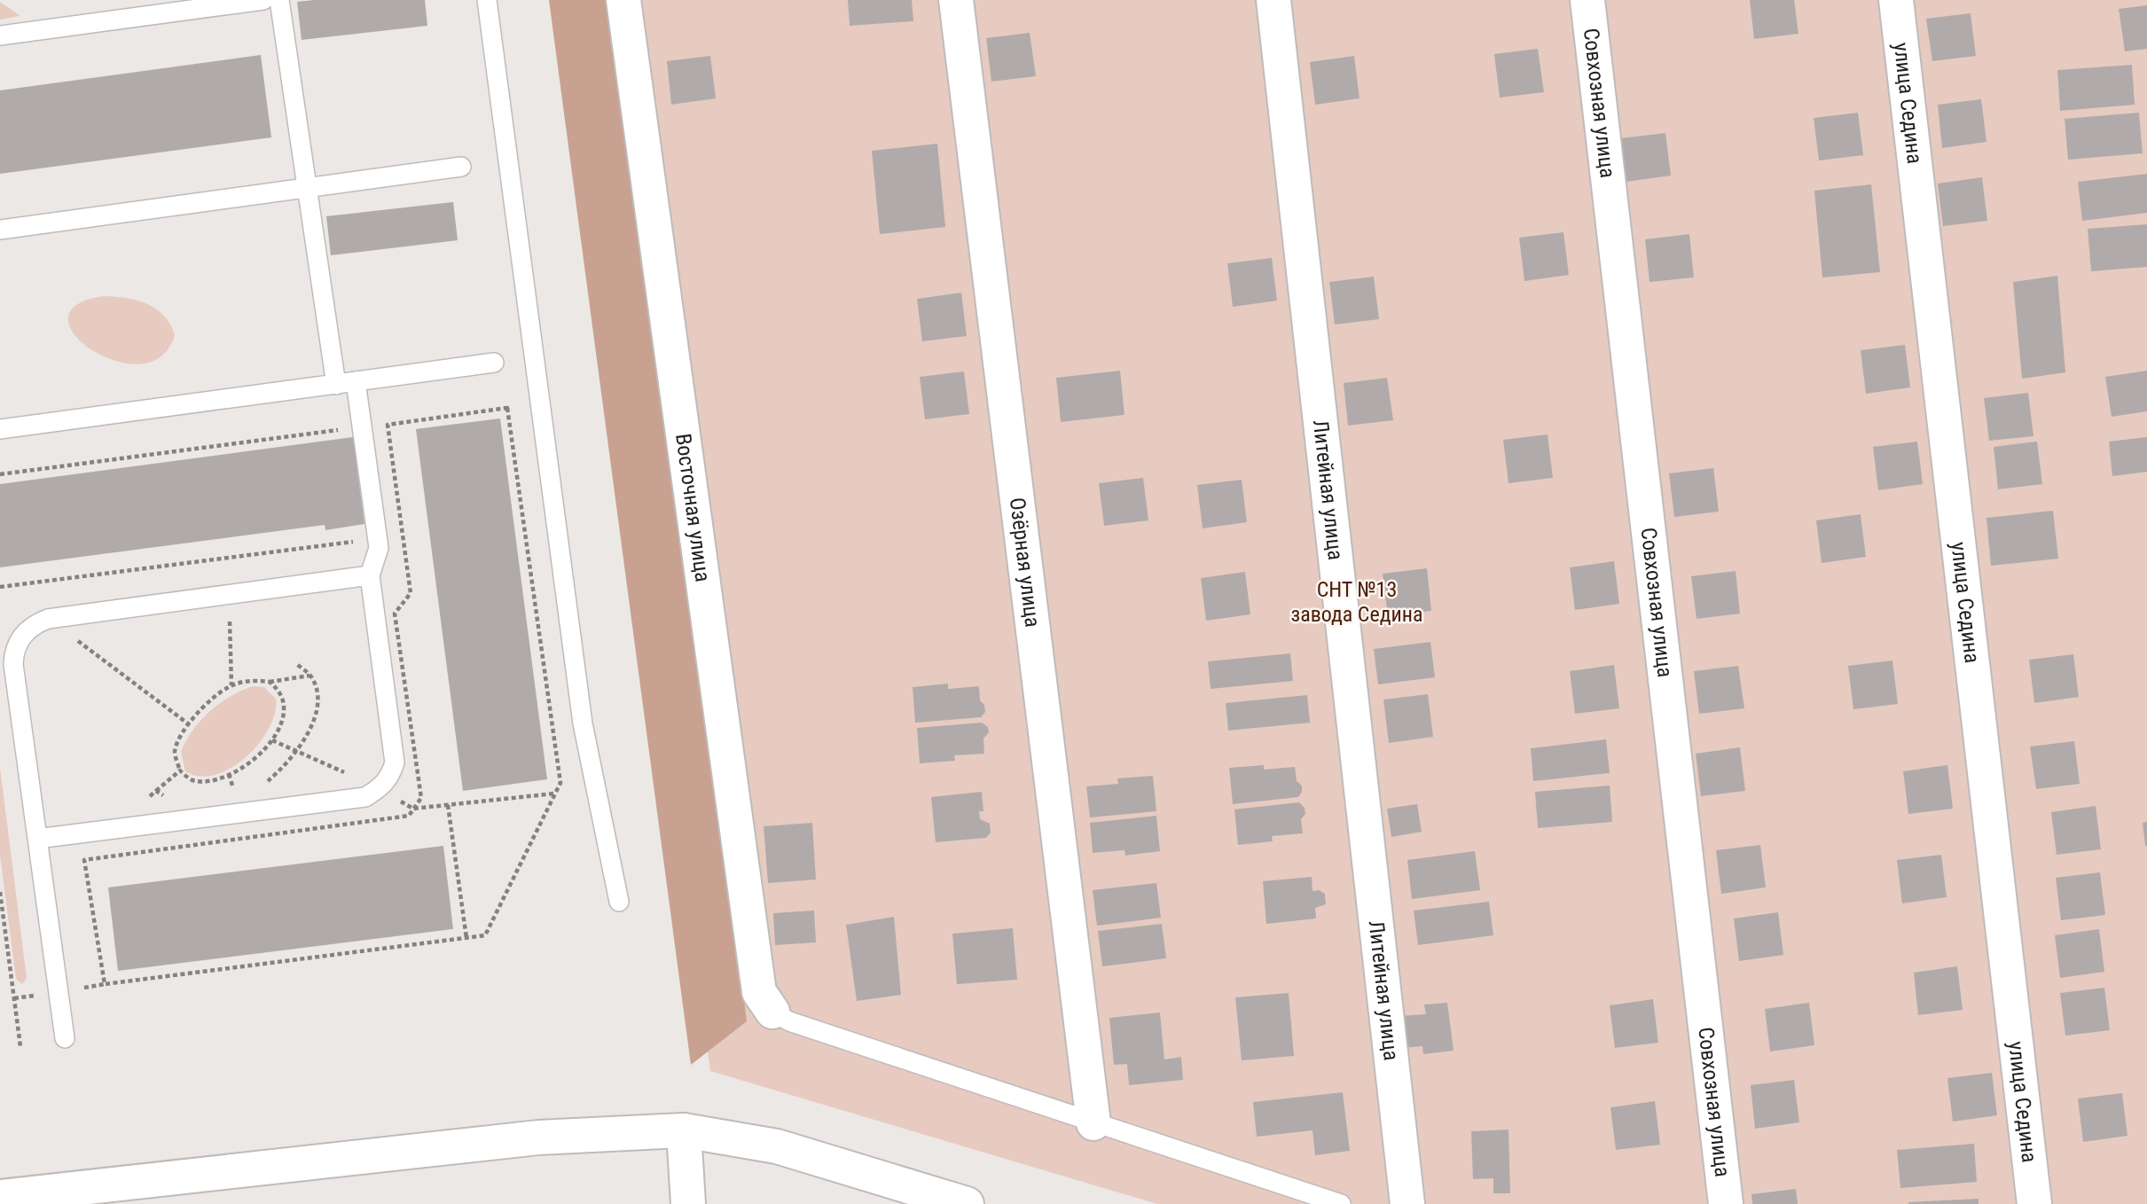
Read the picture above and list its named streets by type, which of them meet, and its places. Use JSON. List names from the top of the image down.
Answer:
{
  "streets": {
    "street": [
      "Совхозная улица",
      "улица Седина",
      "Литейная улица",
      "Восточная улица",
      "Озёрная улица"
    ]
  },
  "parks": ["СНТ №13 завода Седина"]
}
